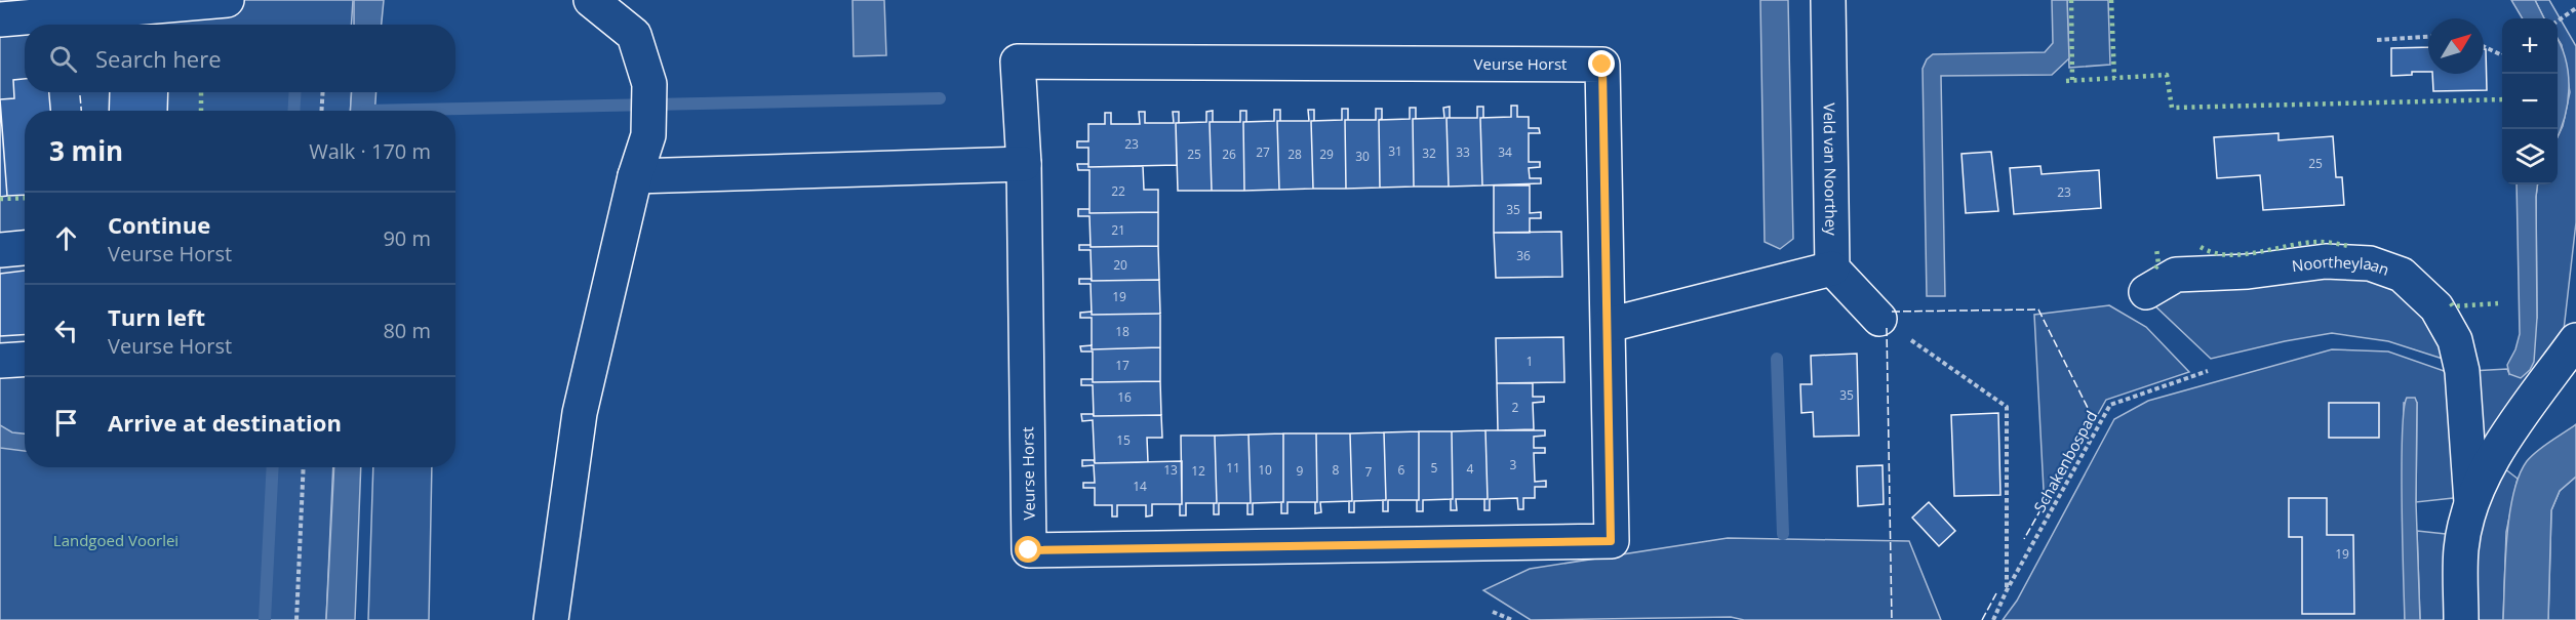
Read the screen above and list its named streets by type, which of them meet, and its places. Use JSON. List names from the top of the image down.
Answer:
{
  "streets": {
    "street": ["Veurse Horst", "Veld van Noorthey", "Noortheylaan"],
    "path": ["Schakenbospad"]
  },
  "parks": ["Landgoed Voorlei"],
  "house_numbers": [
    "23",
    "31",
    "27",
    "33",
    "34",
    "32",
    "25",
    "26",
    "28",
    "29",
    "30",
    "25",
    "22",
    "23",
    "35",
    "21",
    "36",
    "20",
    "19",
    "18",
    "1",
    "17",
    "35",
    "16",
    "2",
    "15",
    "3",
    "11",
    "5",
    "4",
    "13",
    "10",
    "8",
    "6",
    "12",
    "9",
    "7",
    "14",
    "19"
  ],
  "north": "top right",
  "page": {
    "map_buttons": ["+", "−"],
    "search": "Search here",
    "heading": ["3 min", "Walk · 170 m"],
    "list": [
      ["Continue", "Veurse Horst", "90 m"],
      ["Turn left", "Veurse Horst", "80 m"],
      "Arrive at destination"
    ]
  }
}
